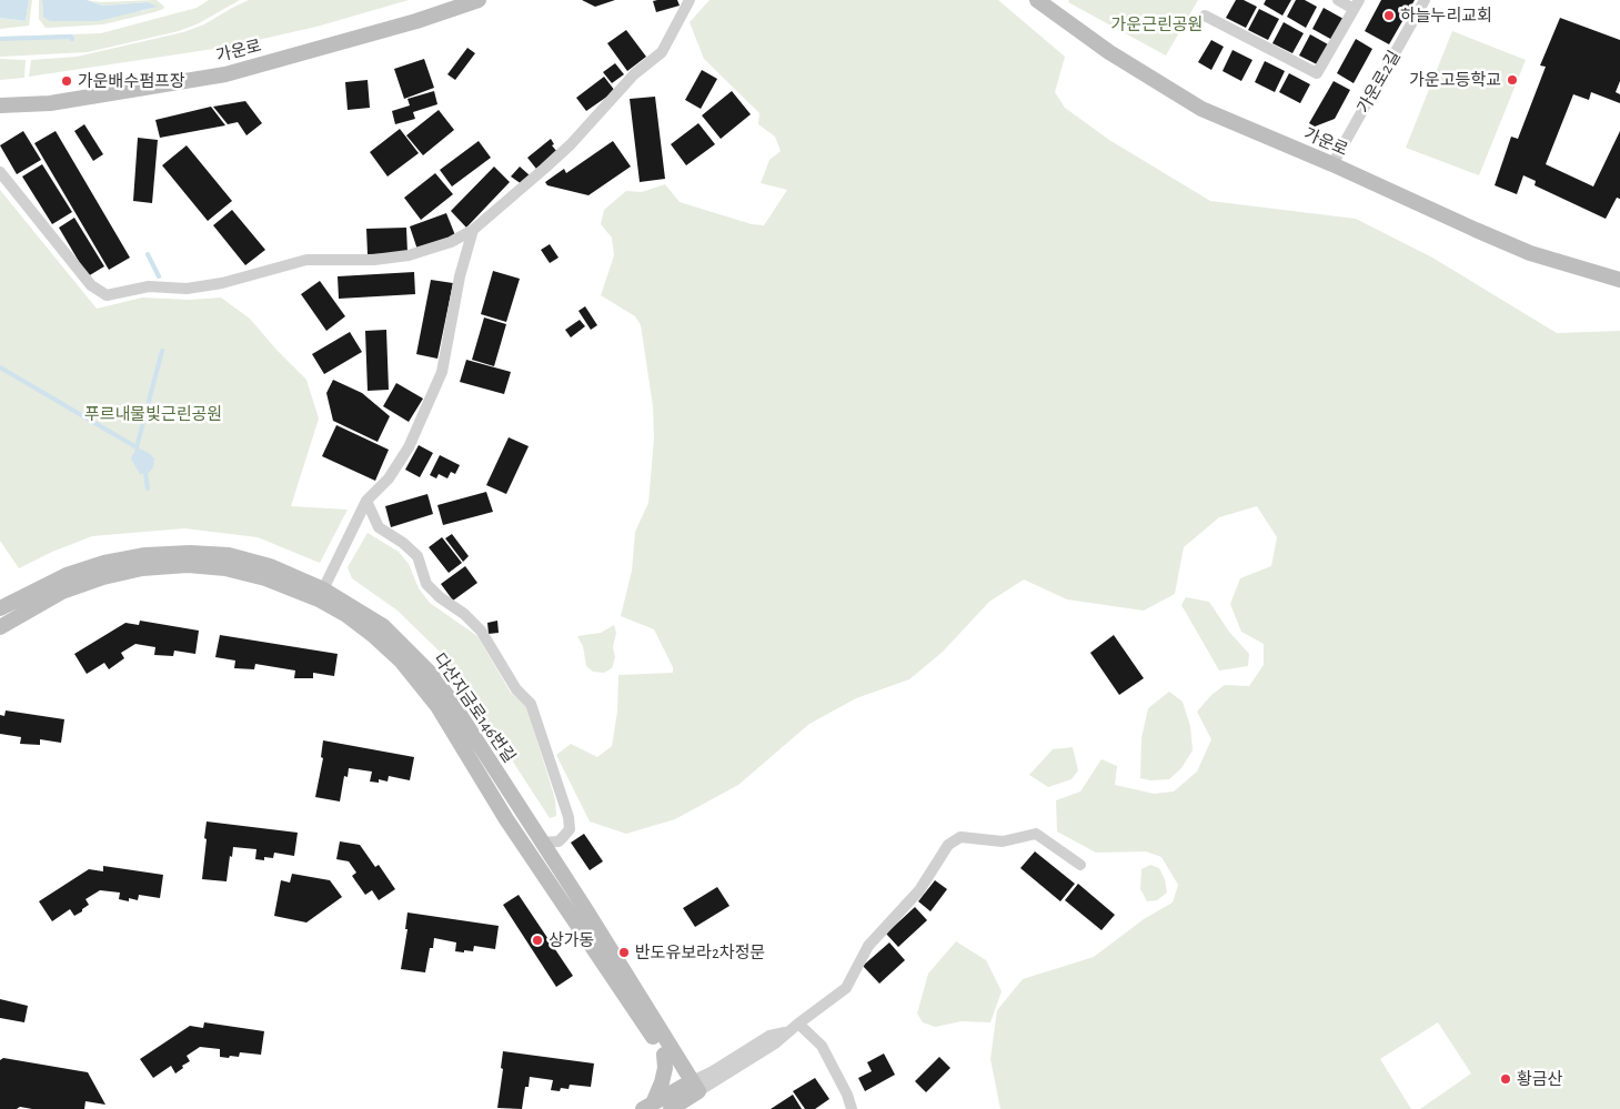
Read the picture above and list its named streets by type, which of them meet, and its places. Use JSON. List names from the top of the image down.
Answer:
{
  "streets": {
    "street": ["가운로", "가운로2길", "다산지금로146번길"]
  },
  "crossings": [
    ["가운로", "가운로2길"]
  ],
  "parks": ["가운근린공원", "푸르내물빛근린공원"],
  "places": [
    "하늘누리교회",
    "가운고등학교",
    "가운배수펌프장",
    "상가동",
    "반도유보라2차정문",
    "황금산"
  ]
}
